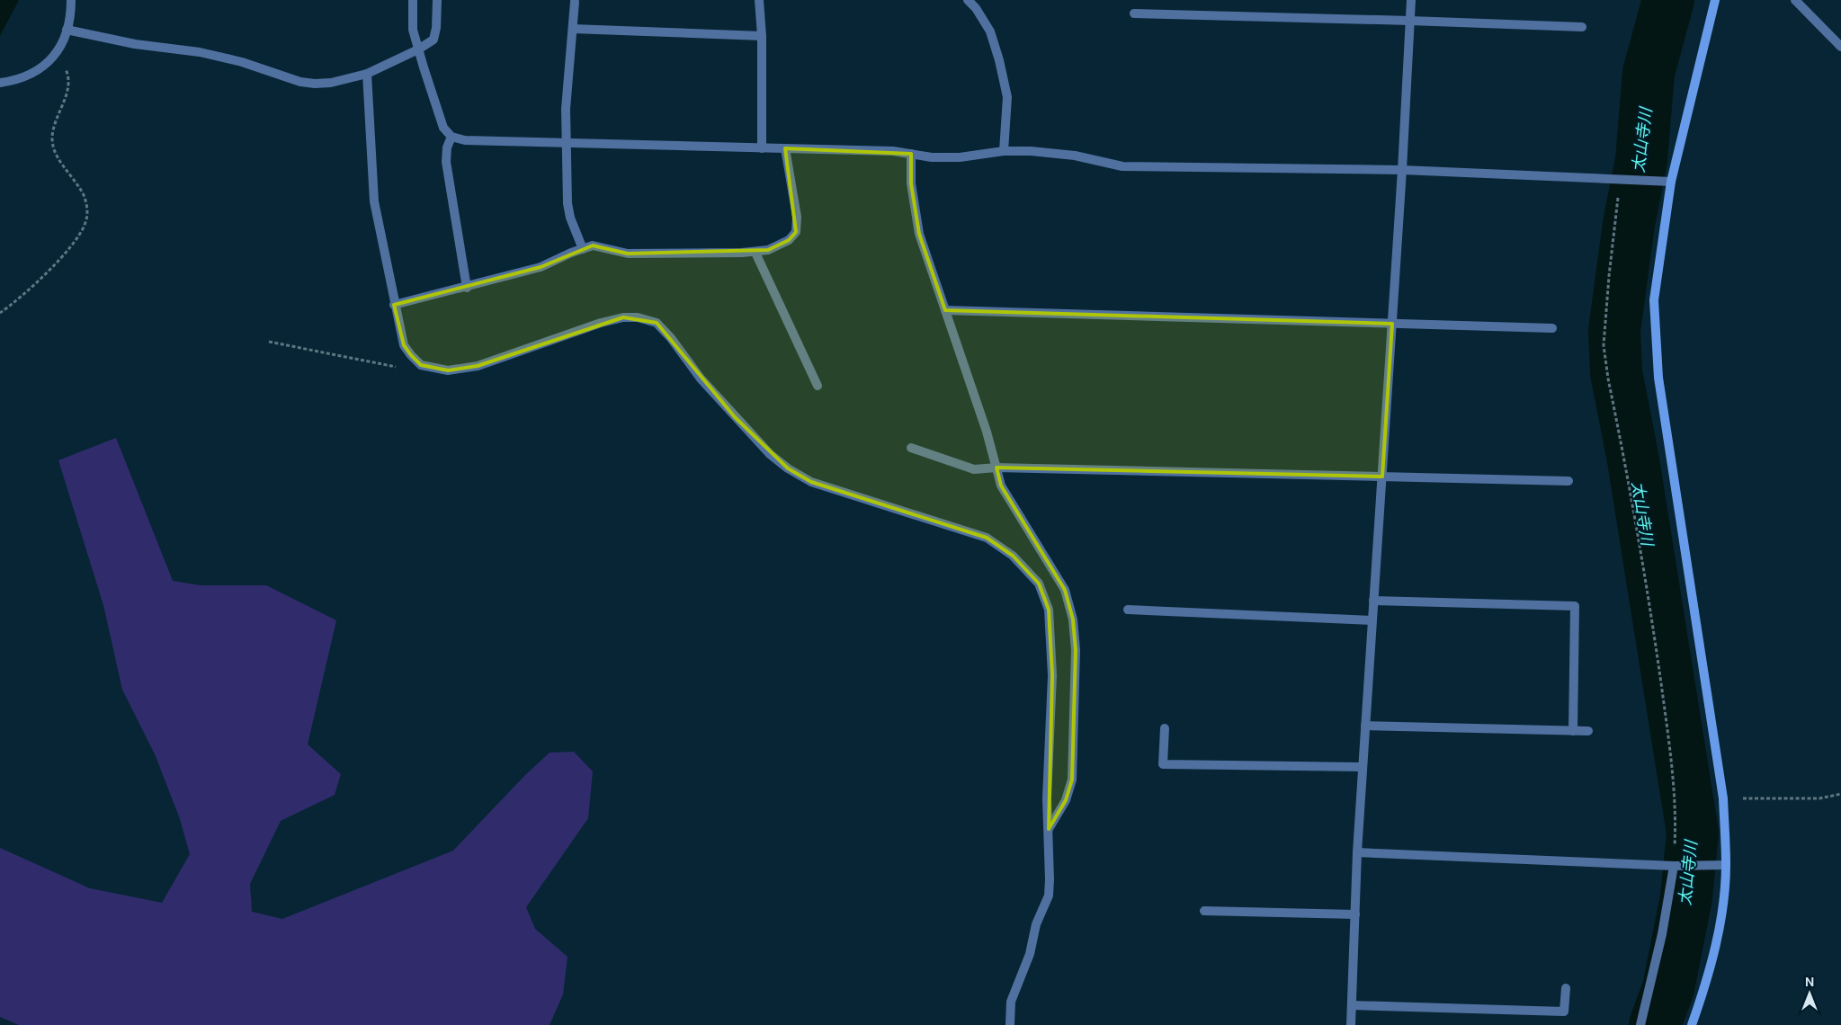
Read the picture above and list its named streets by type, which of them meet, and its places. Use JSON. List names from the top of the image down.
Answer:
{
  "water": ["太山寺川"],
  "north": "top"
}
